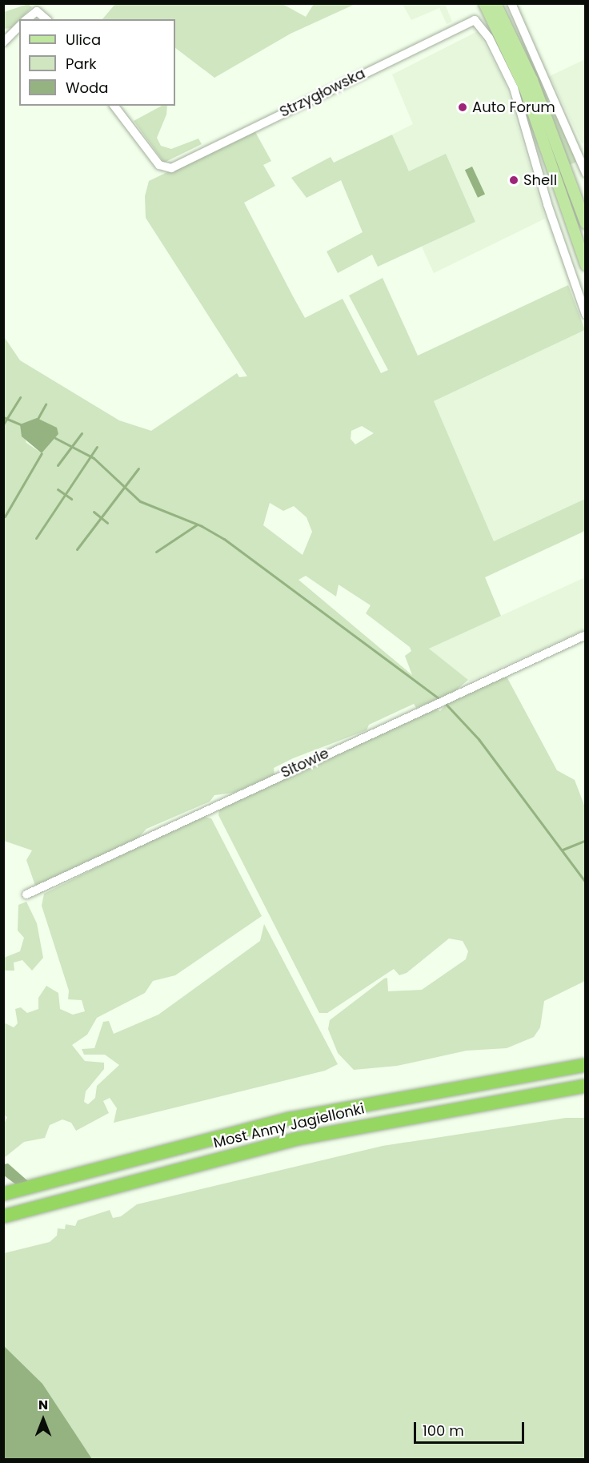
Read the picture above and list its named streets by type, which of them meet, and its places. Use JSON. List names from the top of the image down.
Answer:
{
  "streets": {
    "highway": ["Most Anny Jagiellonki"],
    "street": ["Strzygłowska", "Sitowie"]
  },
  "places": ["Auto Forum", "Shell"],
  "legend": ["Ulica", "Park", "Woda"],
  "scale_bar": "100 m",
  "north": "top"
}
